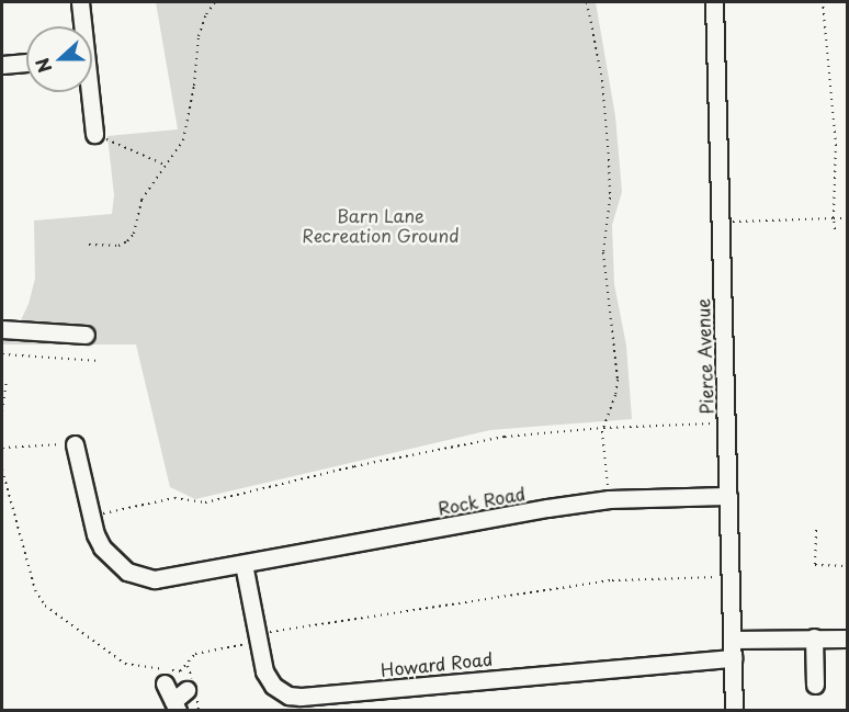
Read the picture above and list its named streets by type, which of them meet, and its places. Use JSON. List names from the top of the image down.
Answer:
{
  "streets": {
    "street": ["Pierce Avenue", "Rock Road", "Howard Road"]
  },
  "crossings": [
    ["Pierce Avenue", "Rock Road"],
    ["Pierce Avenue", "Howard Road"],
    ["Rock Road", "Howard Road"]
  ],
  "parks": ["Barn Lane Recreation Ground"],
  "north": "left"
}
